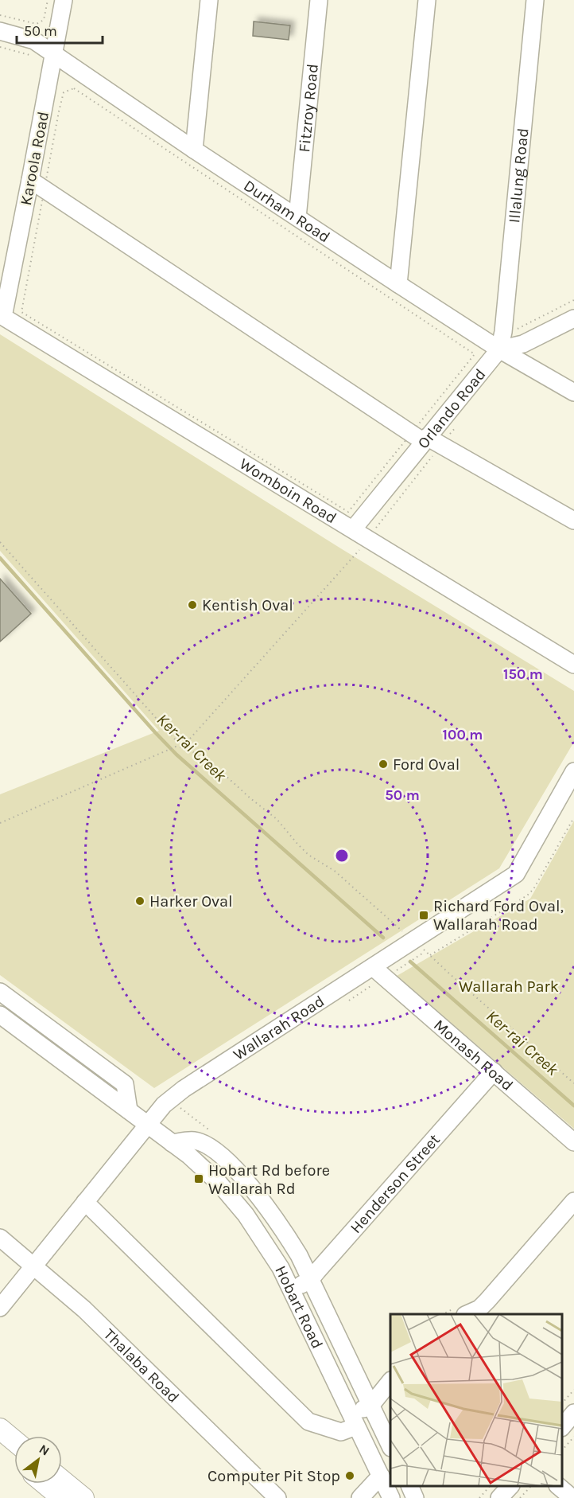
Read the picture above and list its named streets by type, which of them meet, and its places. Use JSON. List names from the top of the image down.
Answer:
{
  "streets": {
    "street": [
      "Fitzroy Road",
      "Karoola Road",
      "Illalung Road",
      "Durham Road",
      "Orlando Road",
      "Womboin Road",
      "Wallarah Road",
      "Monash Road",
      "Henderson Street",
      "Hobart Road",
      "Thalaba Road"
    ]
  },
  "crossings": [
    ["Fitzroy Road", "Durham Road"],
    ["Karoola Road", "Durham Road"],
    ["Karoola Road", "Womboin Road"],
    ["Illalung Road", "Durham Road"],
    ["Illalung Road", "Orlando Road"],
    ["Durham Road", "Orlando Road"],
    ["Orlando Road", "Womboin Road"],
    ["Wallarah Road", "Monash Road"],
    ["Wallarah Road", "Hobart Road"],
    ["Wallarah Road", "Thalaba Road"],
    ["Monash Road", "Henderson Street"],
    ["Henderson Street", "Hobart Road"]
  ],
  "water": ["Ker-rai Creek"],
  "parks": ["Wallarah Park"],
  "places": {
    "other": [
      "Kentish Oval",
      "Ford Oval",
      "Harker Oval",
      "Computer Pit Stop"
    ],
    "transit": ["Richard Ford Oval, Wallarah Road", "Hobart Rd before Wallarah Rd"]
  },
  "scale_bar": "50 m",
  "north": "top right",
  "rings": ["150 m", "100 m", "50 m"]
}
